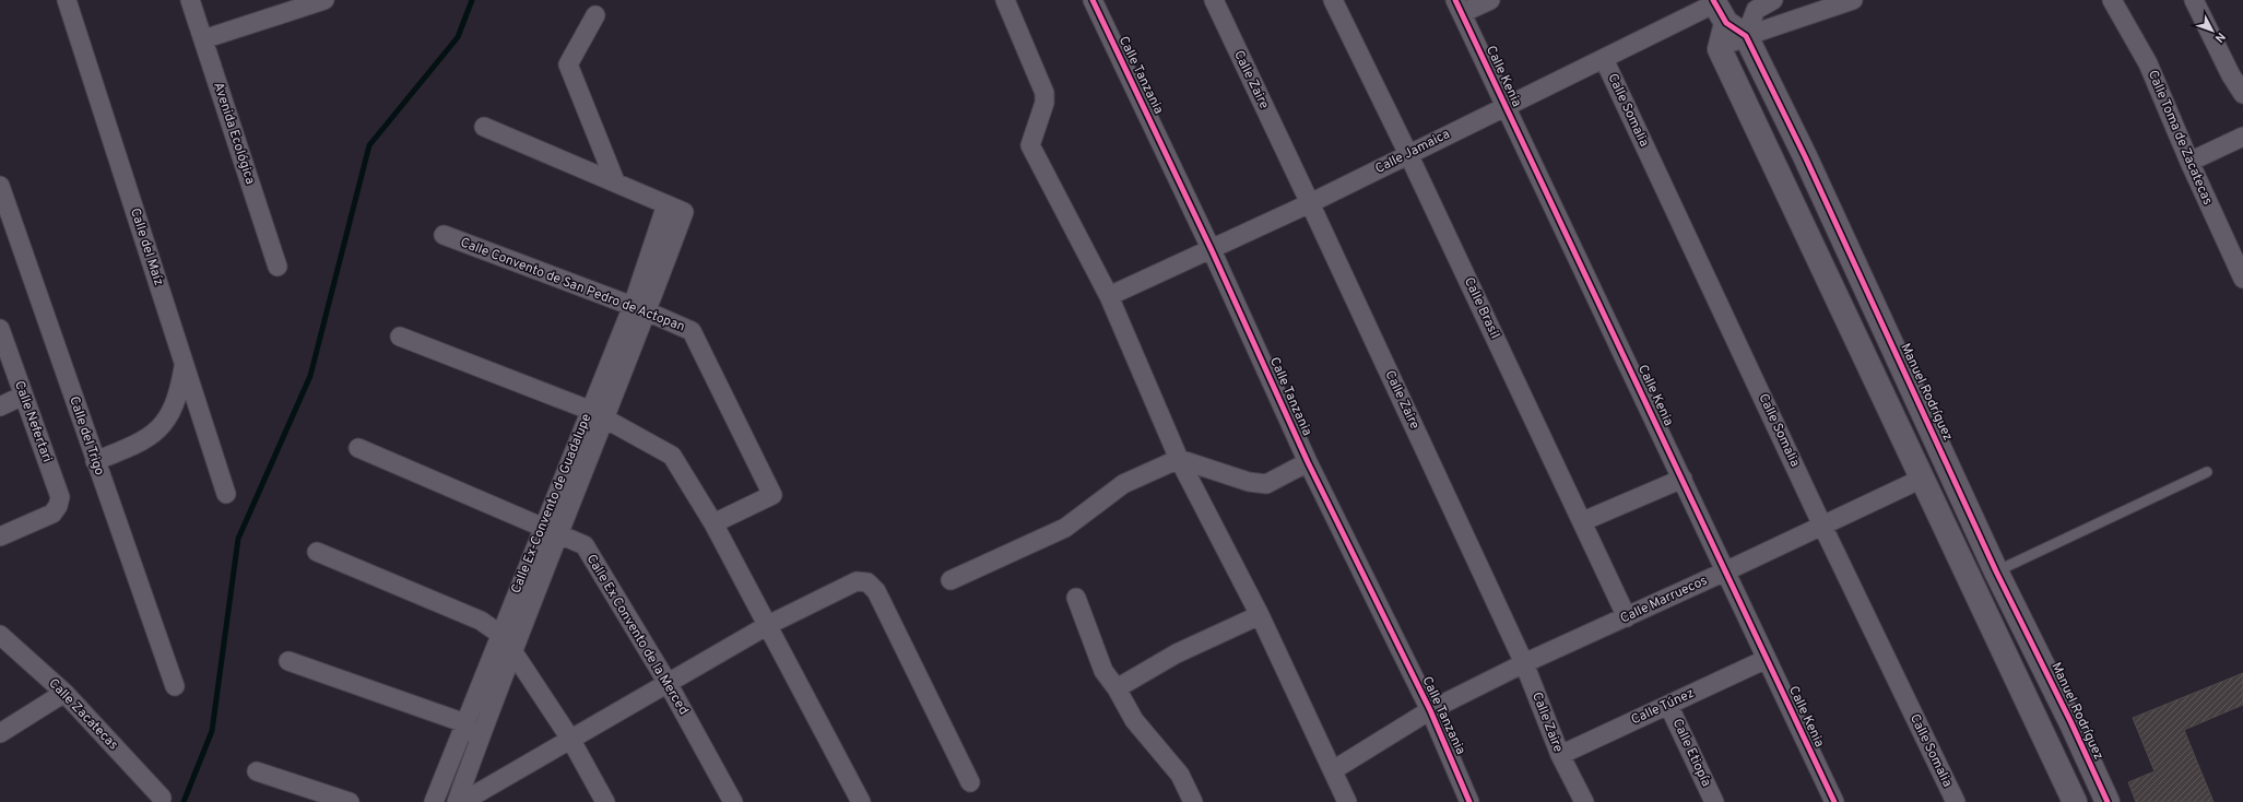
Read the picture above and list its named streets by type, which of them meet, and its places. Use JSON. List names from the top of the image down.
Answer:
{
  "streets": {
    "street": [
      "Calle Tanzania",
      "Calle Kenia",
      "Calle Zaire",
      "Calle Somalia",
      "Avenida Ecológica",
      "Calle Toma de Zacatecas",
      "Calle Jamaica",
      "Calle del Maíz",
      "Calle Convento de San Pedro de Actopan",
      "Calle Brasil",
      "Manuel Rodríguez",
      "Calle Nefertari",
      "Calle del Trigo",
      "Calle Ex-Convento de Guadalupe",
      "Calle Marruecos",
      "Calle Ex Convento de la Merced",
      "Calle Túnez",
      "Calle Zacatecas",
      "Calle Etiopía"
    ]
  },
  "crossings": [
    ["Calle Tanzania", "Calle Jamaica"],
    ["Calle Tanzania", "Calle Marruecos"],
    ["Calle Kenia", "Calle Jamaica"],
    ["Calle Kenia", "Calle Marruecos"],
    ["Calle Kenia", "Calle Túnez"],
    ["Calle Zaire", "Calle Jamaica"],
    ["Calle Zaire", "Calle Marruecos"],
    ["Calle Zaire", "Calle Túnez"],
    ["Calle Somalia", "Calle Jamaica"],
    ["Calle Somalia", "Calle Marruecos"],
    ["Calle Jamaica", "Calle Brasil"],
    ["Calle Convento de San Pedro de Actopan", "Calle Ex-Convento de Guadalupe"],
    ["Calle Brasil", "Calle Marruecos"],
    ["Calle Ex-Convento de Guadalupe", "Calle Ex Convento de la Merced"],
    ["Calle Túnez", "Calle Etiopía"]
  ],
  "north": "bottom right"
}
